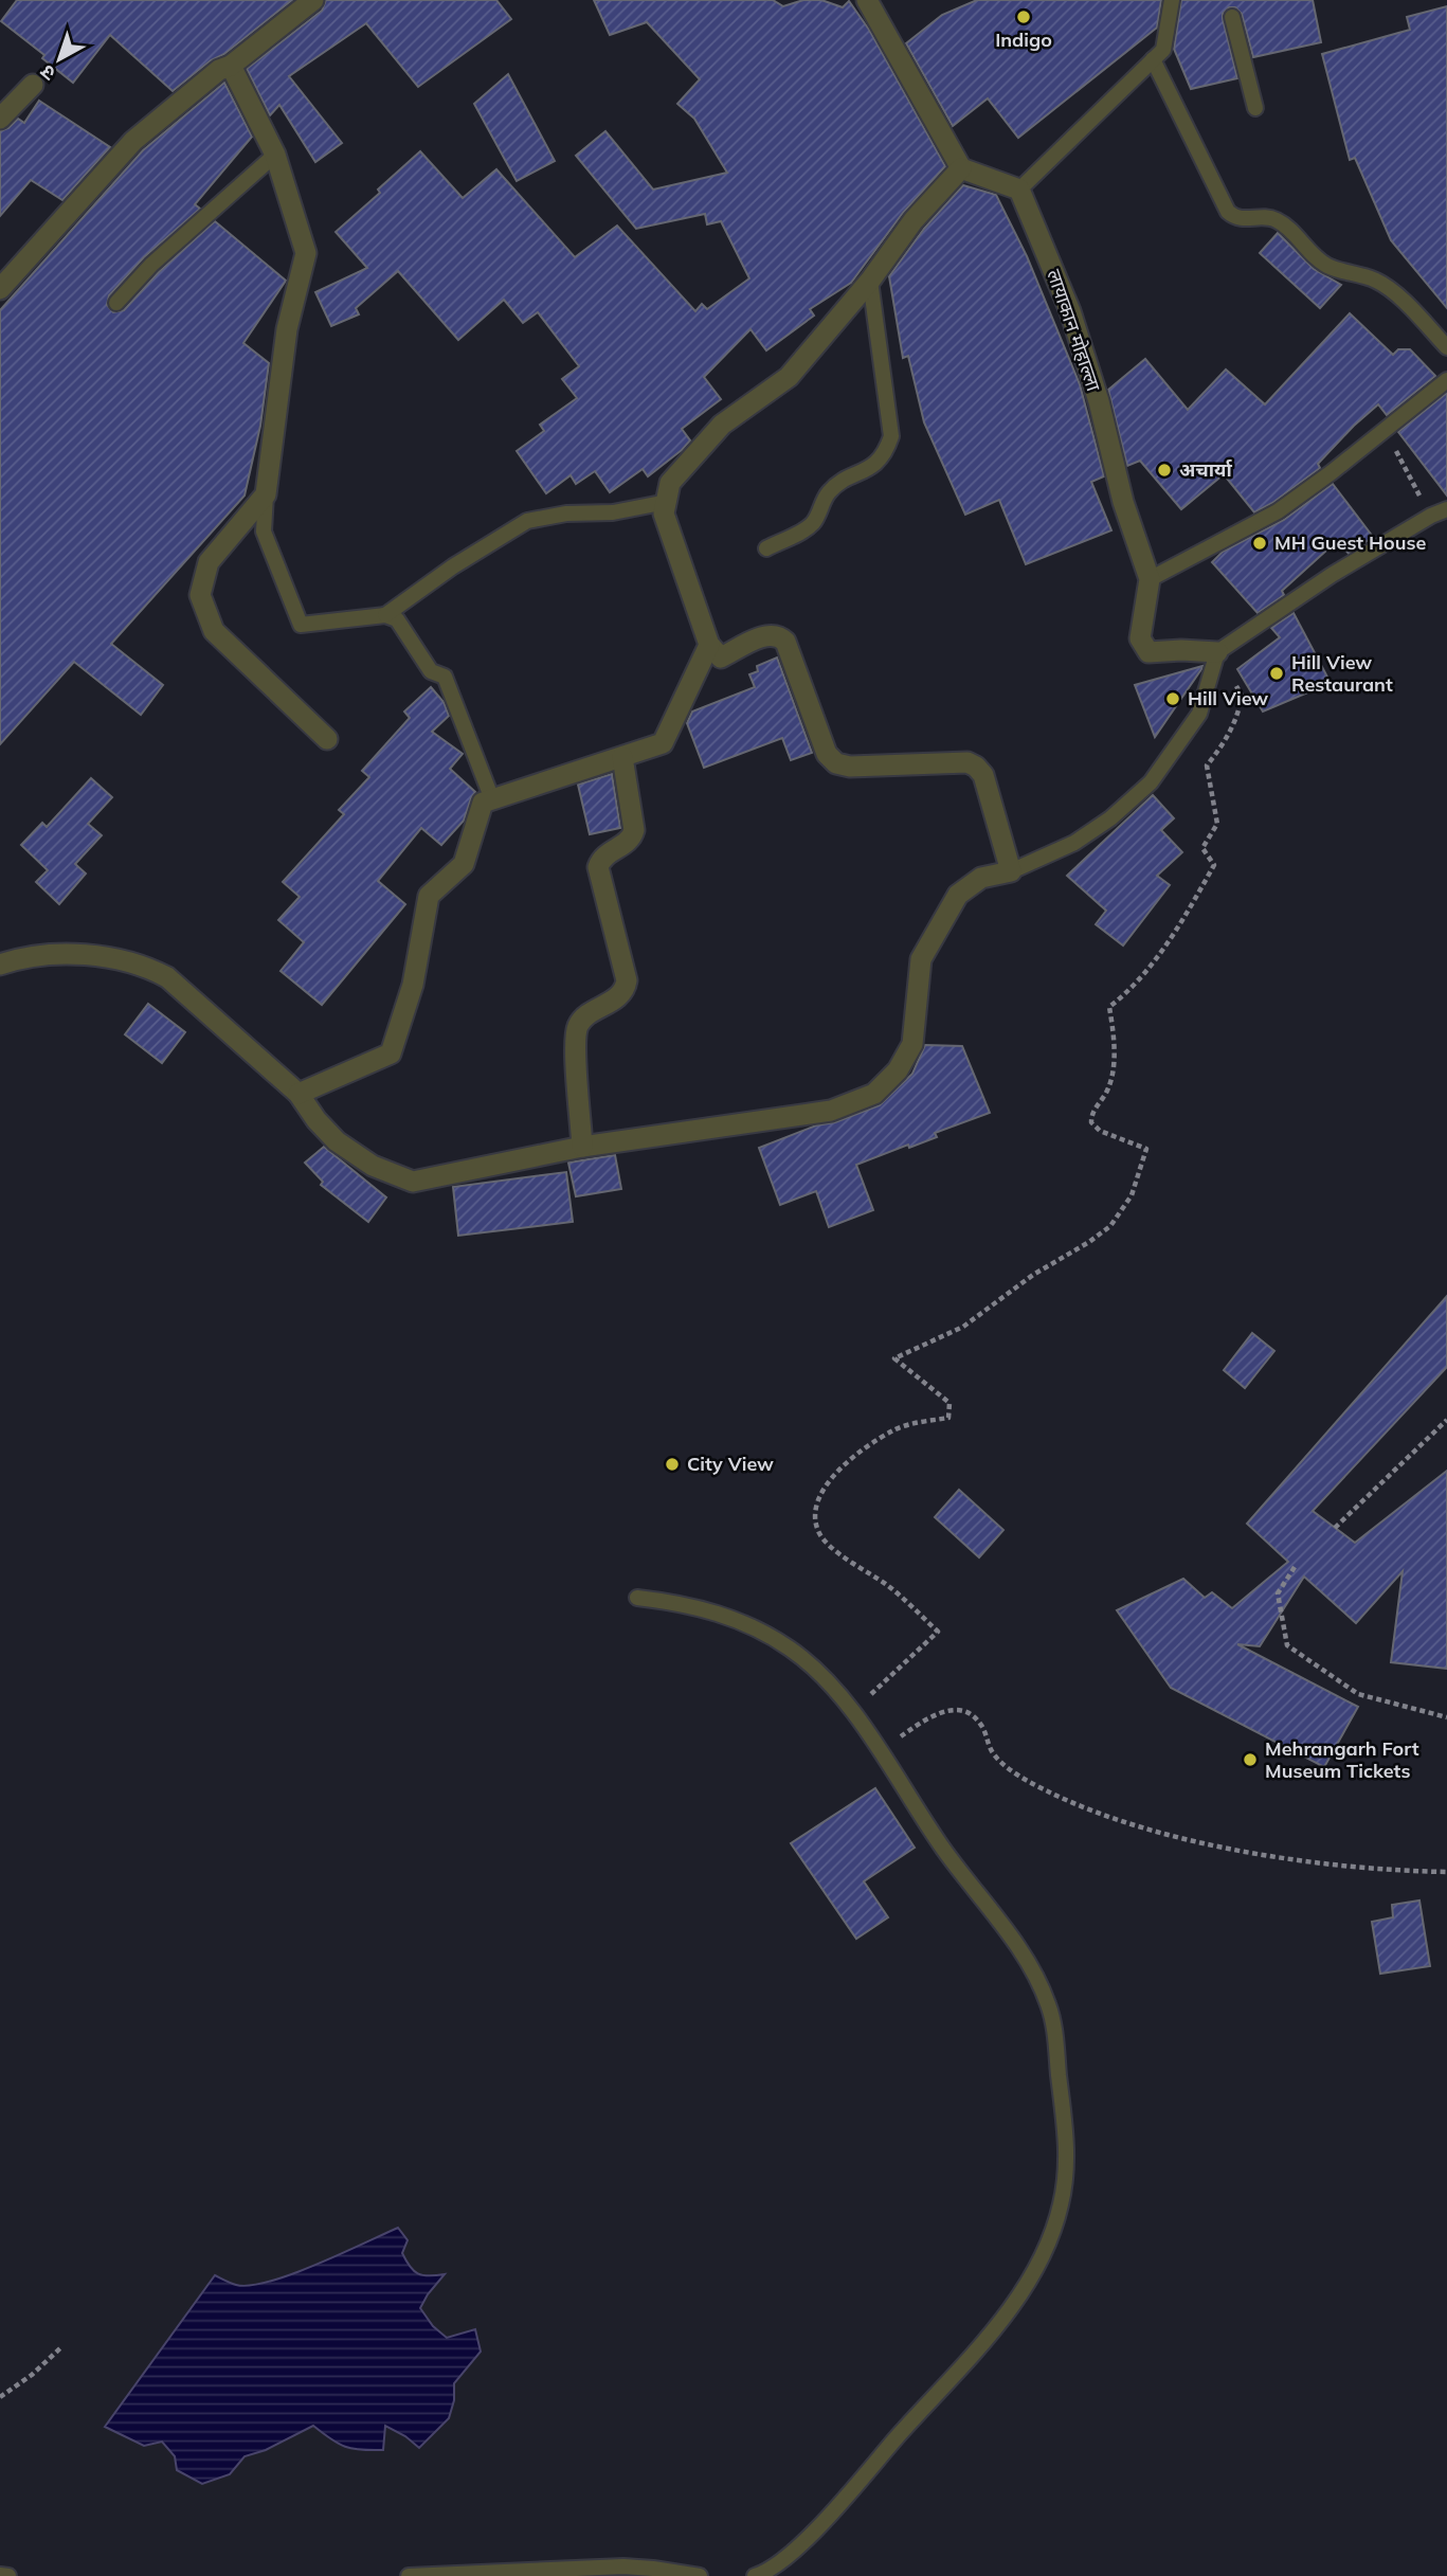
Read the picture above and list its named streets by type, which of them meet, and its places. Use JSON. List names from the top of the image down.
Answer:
{
  "streets": {
    "street": ["लायाकान मोहाल्ला"]
  },
  "places": [
    "Indigo",
    "अचार्या",
    "MH Guest House",
    "Hill View Restaurant",
    "Hill View",
    "City View",
    "Mehrangarh Fort Museum Tickets"
  ],
  "north": "bottom left"
}
